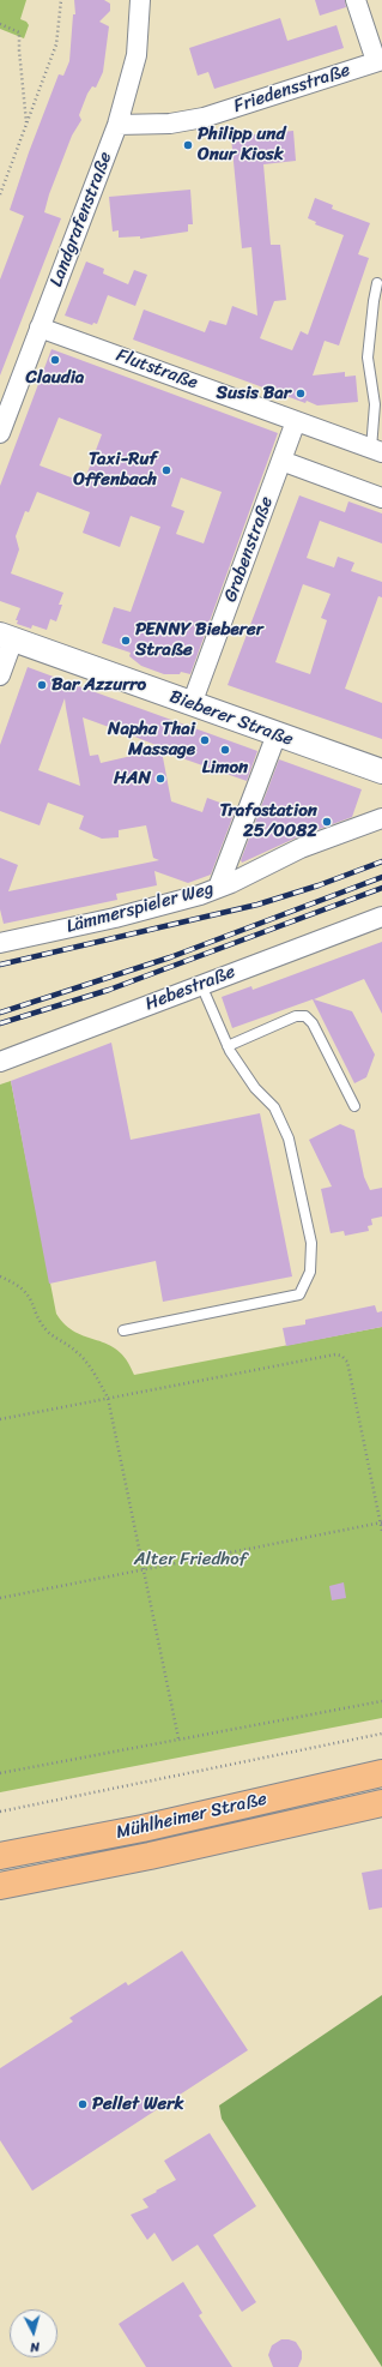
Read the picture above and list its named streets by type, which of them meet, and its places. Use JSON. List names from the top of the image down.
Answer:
{
  "streets": {
    "main road": ["Mühlheimer Straße"],
    "street": [
      "Friedensstraße",
      "Landgrafenstraße",
      "Flutstraße",
      "Grabenstraße",
      "Bieberer Straße",
      "Lämmerspieler Weg",
      "Hebestraße"
    ]
  },
  "crossings": [
    ["Friedensstraße", "Landgrafenstraße"],
    ["Landgrafenstraße", "Flutstraße"],
    ["Flutstraße", "Grabenstraße"],
    ["Grabenstraße", "Bieberer Straße"]
  ],
  "parks": ["Alter Friedhof"],
  "places": [
    "Philipp und Onur Kiosk",
    "Claudia",
    "Susis Bar",
    "Taxi-Ruf Offenbach",
    "PENNY Bieberer Straße",
    "Bar Azzurro",
    "Napha Thai Massage",
    "Limon",
    "HAN",
    "Trafostation 25/0082",
    "Pellet Werk"
  ],
  "north": "bottom"
}
